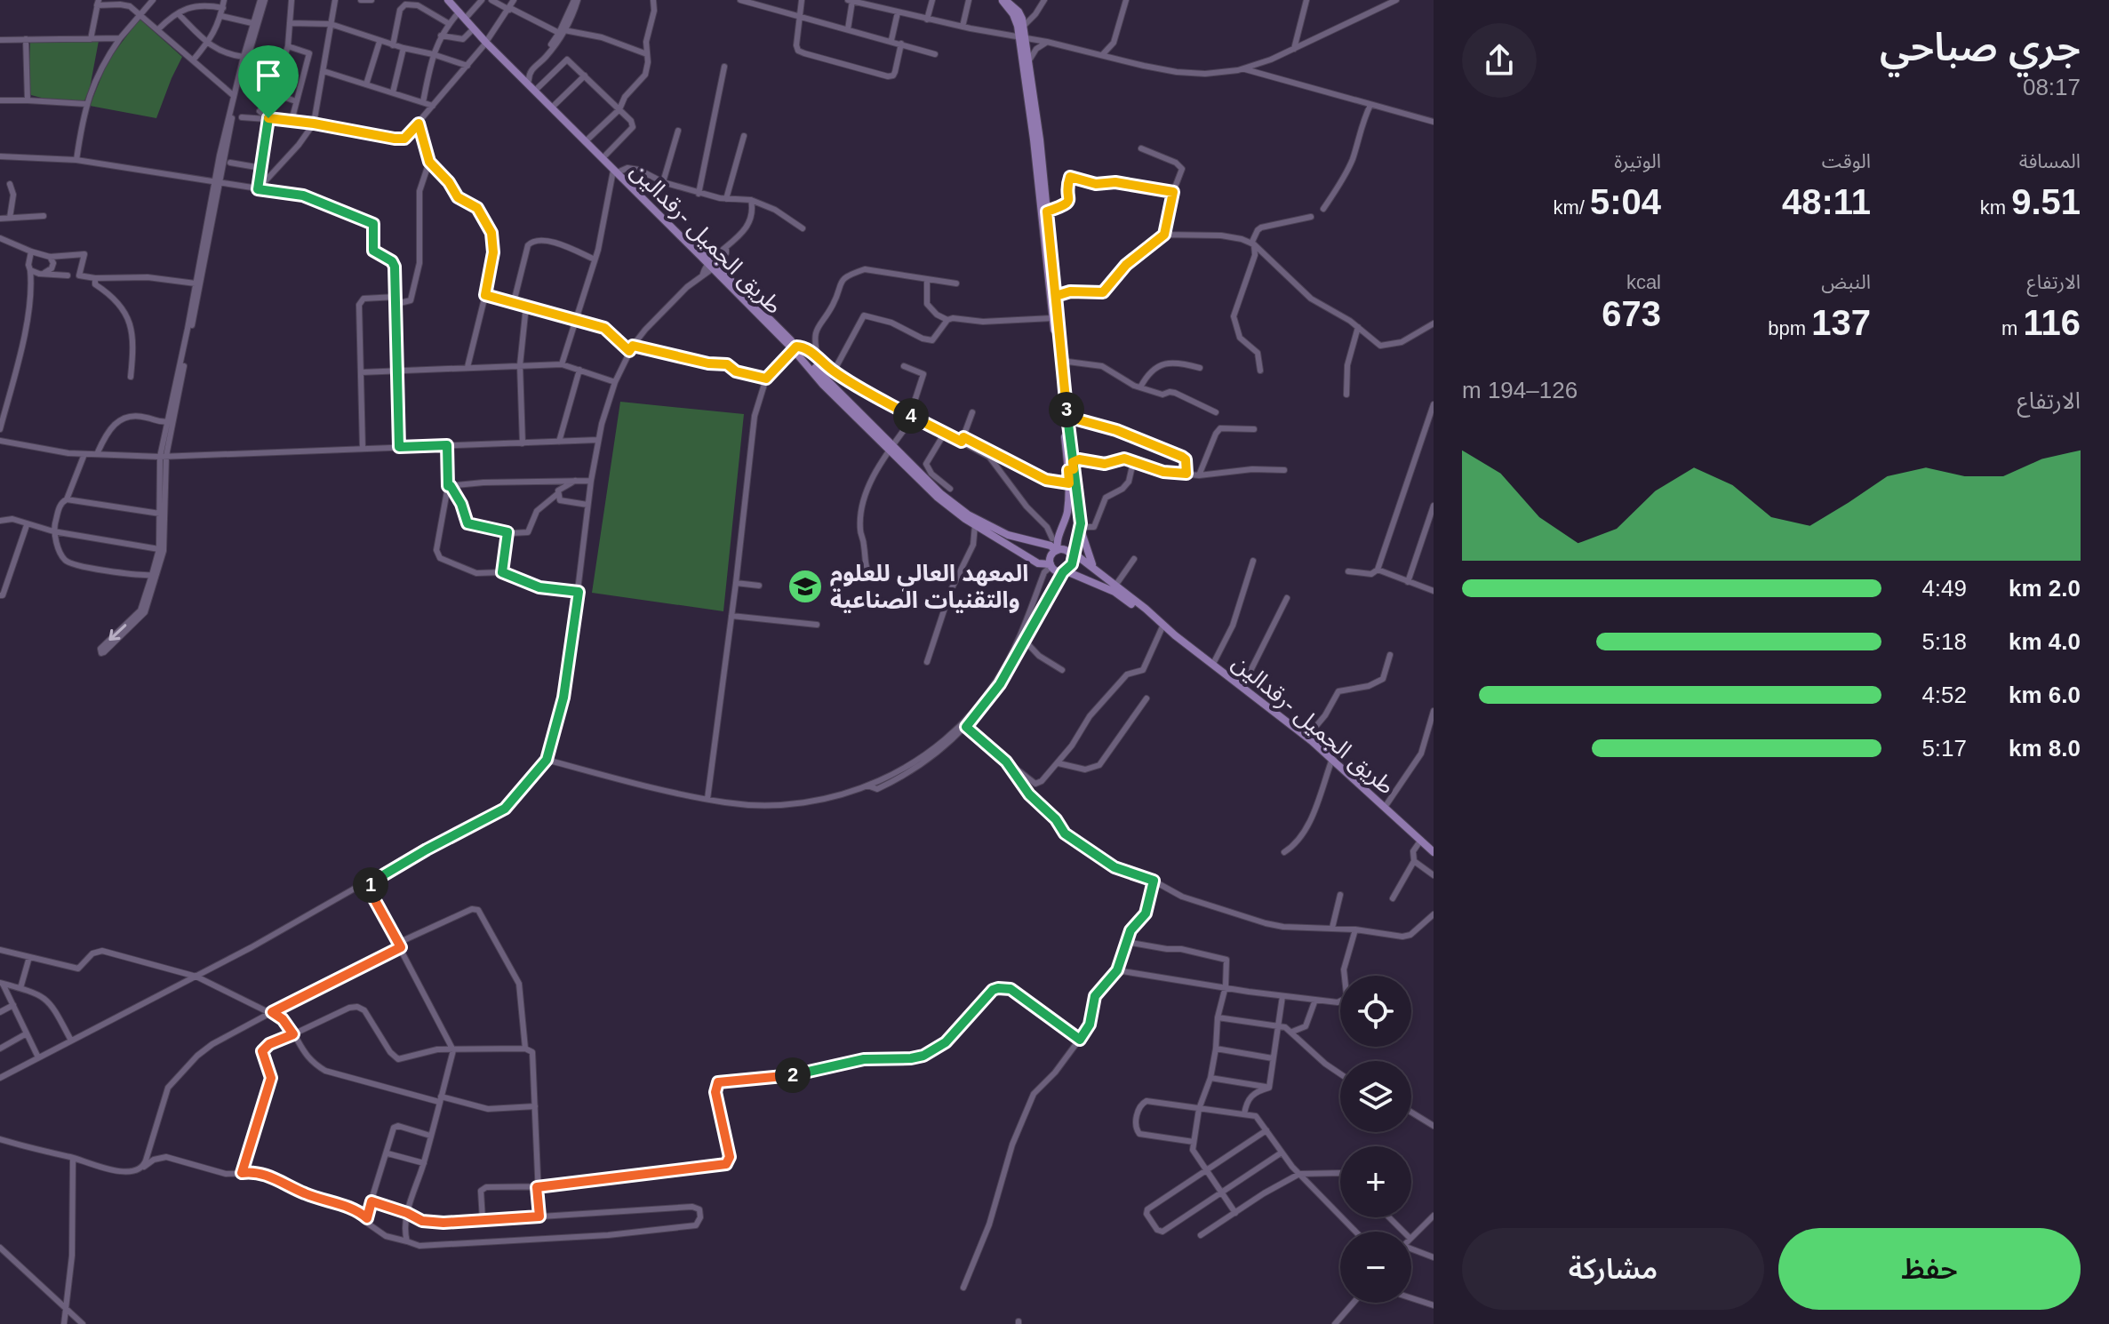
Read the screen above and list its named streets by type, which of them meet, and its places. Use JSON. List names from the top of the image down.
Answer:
{
  "streets": {
    "main road": ["طريق الجميل -رقدالين"]
  },
  "places": {
    "school or university": ["المعهد العالي للعلوم والتقنيات الصناعية"]
  },
  "page": {
    "heading": ["جري صباحي", "08:17"],
    "stats": [
      ["المسافة", "9.51 km"],
      ["الوقت", "48:11"],
      ["الوتيرة", "5:04 /km"],
      ["الارتفاع", "116 m"],
      ["النبض", "137 bpm"],
      ["kcal", "673"]
    ],
    "chart": ["الارتفاع", "126–194 m"],
    "pins": [
      "3",
      "4",
      "1",
      "2"
    ],
    "list": [
      {
        "name": "2.0 km",
        "note": "4:49"
      },
      {
        "name": "4.0 km",
        "note": "5:18"
      },
      {
        "name": "6.0 km",
        "note": "4:52"
      },
      {
        "name": "8.0 km",
        "note": "5:17"
      }
    ],
    "map_buttons": ["+", "−"],
    "buttons": ["حفظ", "مشاركة"]
  }
}
